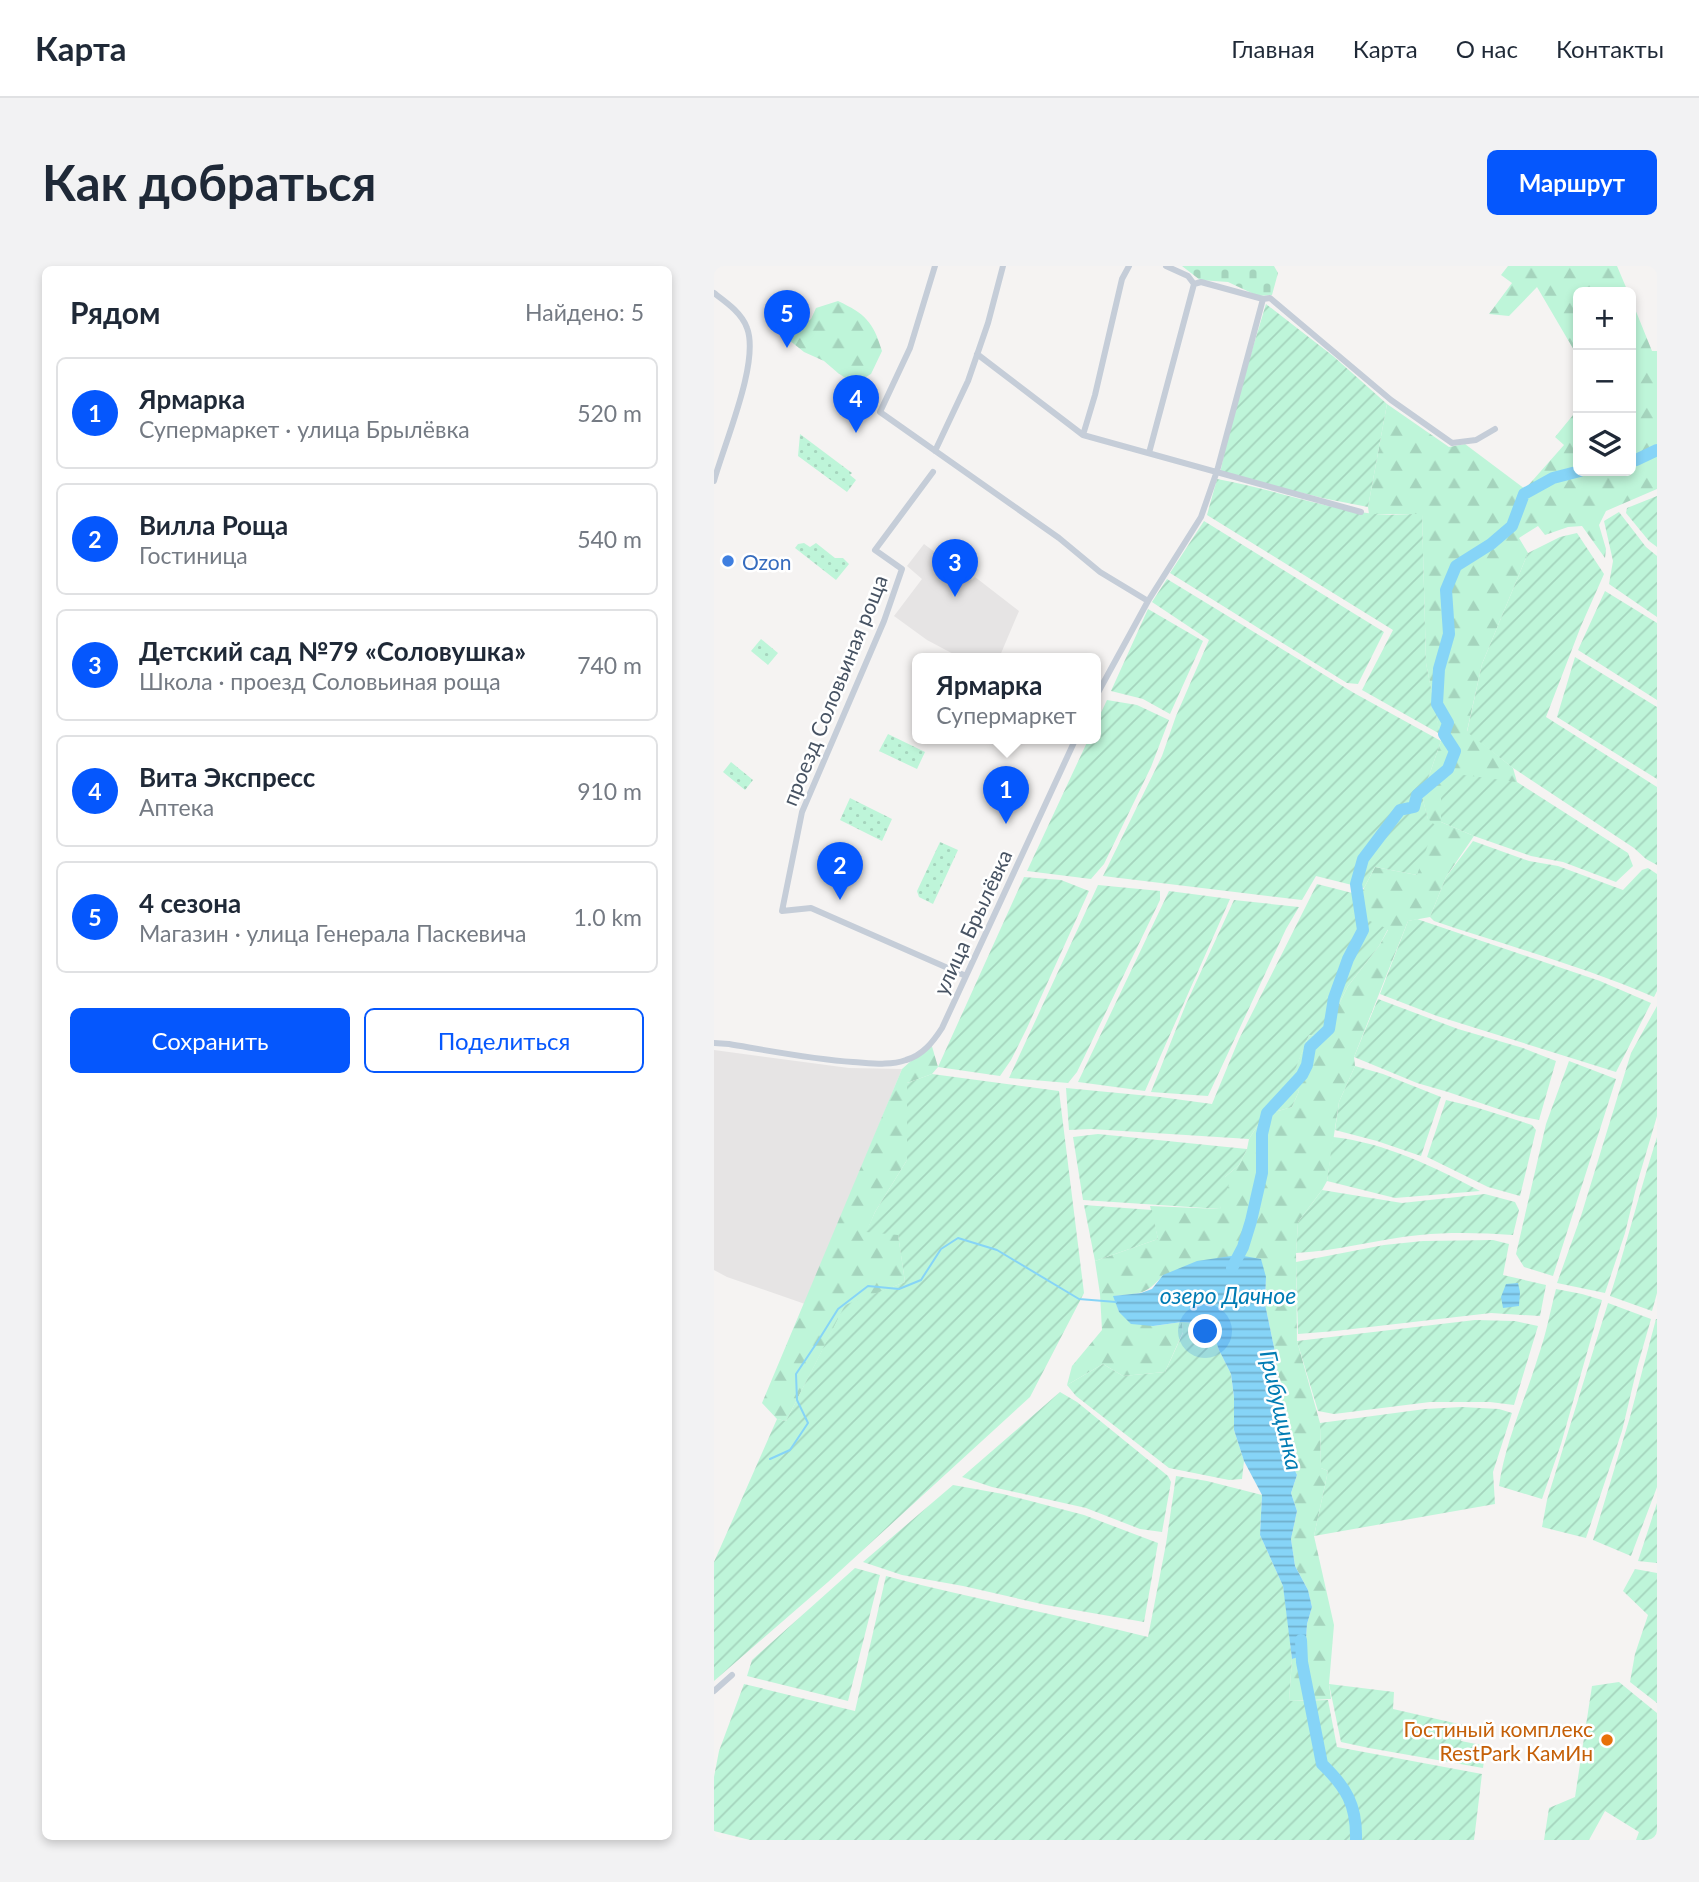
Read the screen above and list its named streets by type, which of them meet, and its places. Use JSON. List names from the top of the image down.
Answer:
{
  "streets": {
    "street": ["проезд Соловьиная роща", "улица Брылёвка"]
  },
  "crossings": [
    ["проезд Соловьиная роща", "улица Брылёвка"]
  ],
  "water": ["озеро Дачное", "Грибущинка"],
  "places": ["Ozon", "Гостиный комплекс RestPark КамИн"],
  "page": {
    "header": "Карта",
    "nav": [
      "Главная",
      "Карта",
      "О нас",
      "Контакты"
    ],
    "buttons": [
      "Маршрут",
      ["Сохранить", "Поделиться"]
    ],
    "title": "Как добраться",
    "heading": ["Рядом", "Найдено: 5"],
    "map_buttons": ["+", "−"],
    "pins": [
      "5",
      "4",
      "3",
      "1",
      "2"
    ],
    "list": [
      {
        "mark": "1",
        "name": "Ярмарка",
        "note": "Супермаркет · улица Брылёвка",
        "value": "520 m"
      },
      {
        "mark": "2",
        "name": "Вилла Роща",
        "note": "Гостиница",
        "value": "540 m"
      },
      {
        "mark": "3",
        "name": "Детский сад №79 «Соловушка»",
        "note": "Школа · проезд Соловьиная роща",
        "value": "740 m"
      },
      {
        "mark": "4",
        "name": "Вита Экспресс",
        "note": "Аптека",
        "value": "910 m"
      },
      {
        "mark": "5",
        "name": "4 сезона",
        "note": "Магазин · улица Генерала Паскевича",
        "value": "1.0 km"
      }
    ],
    "popup": ["Ярмарка", "Супермаркет"]
  }
}
